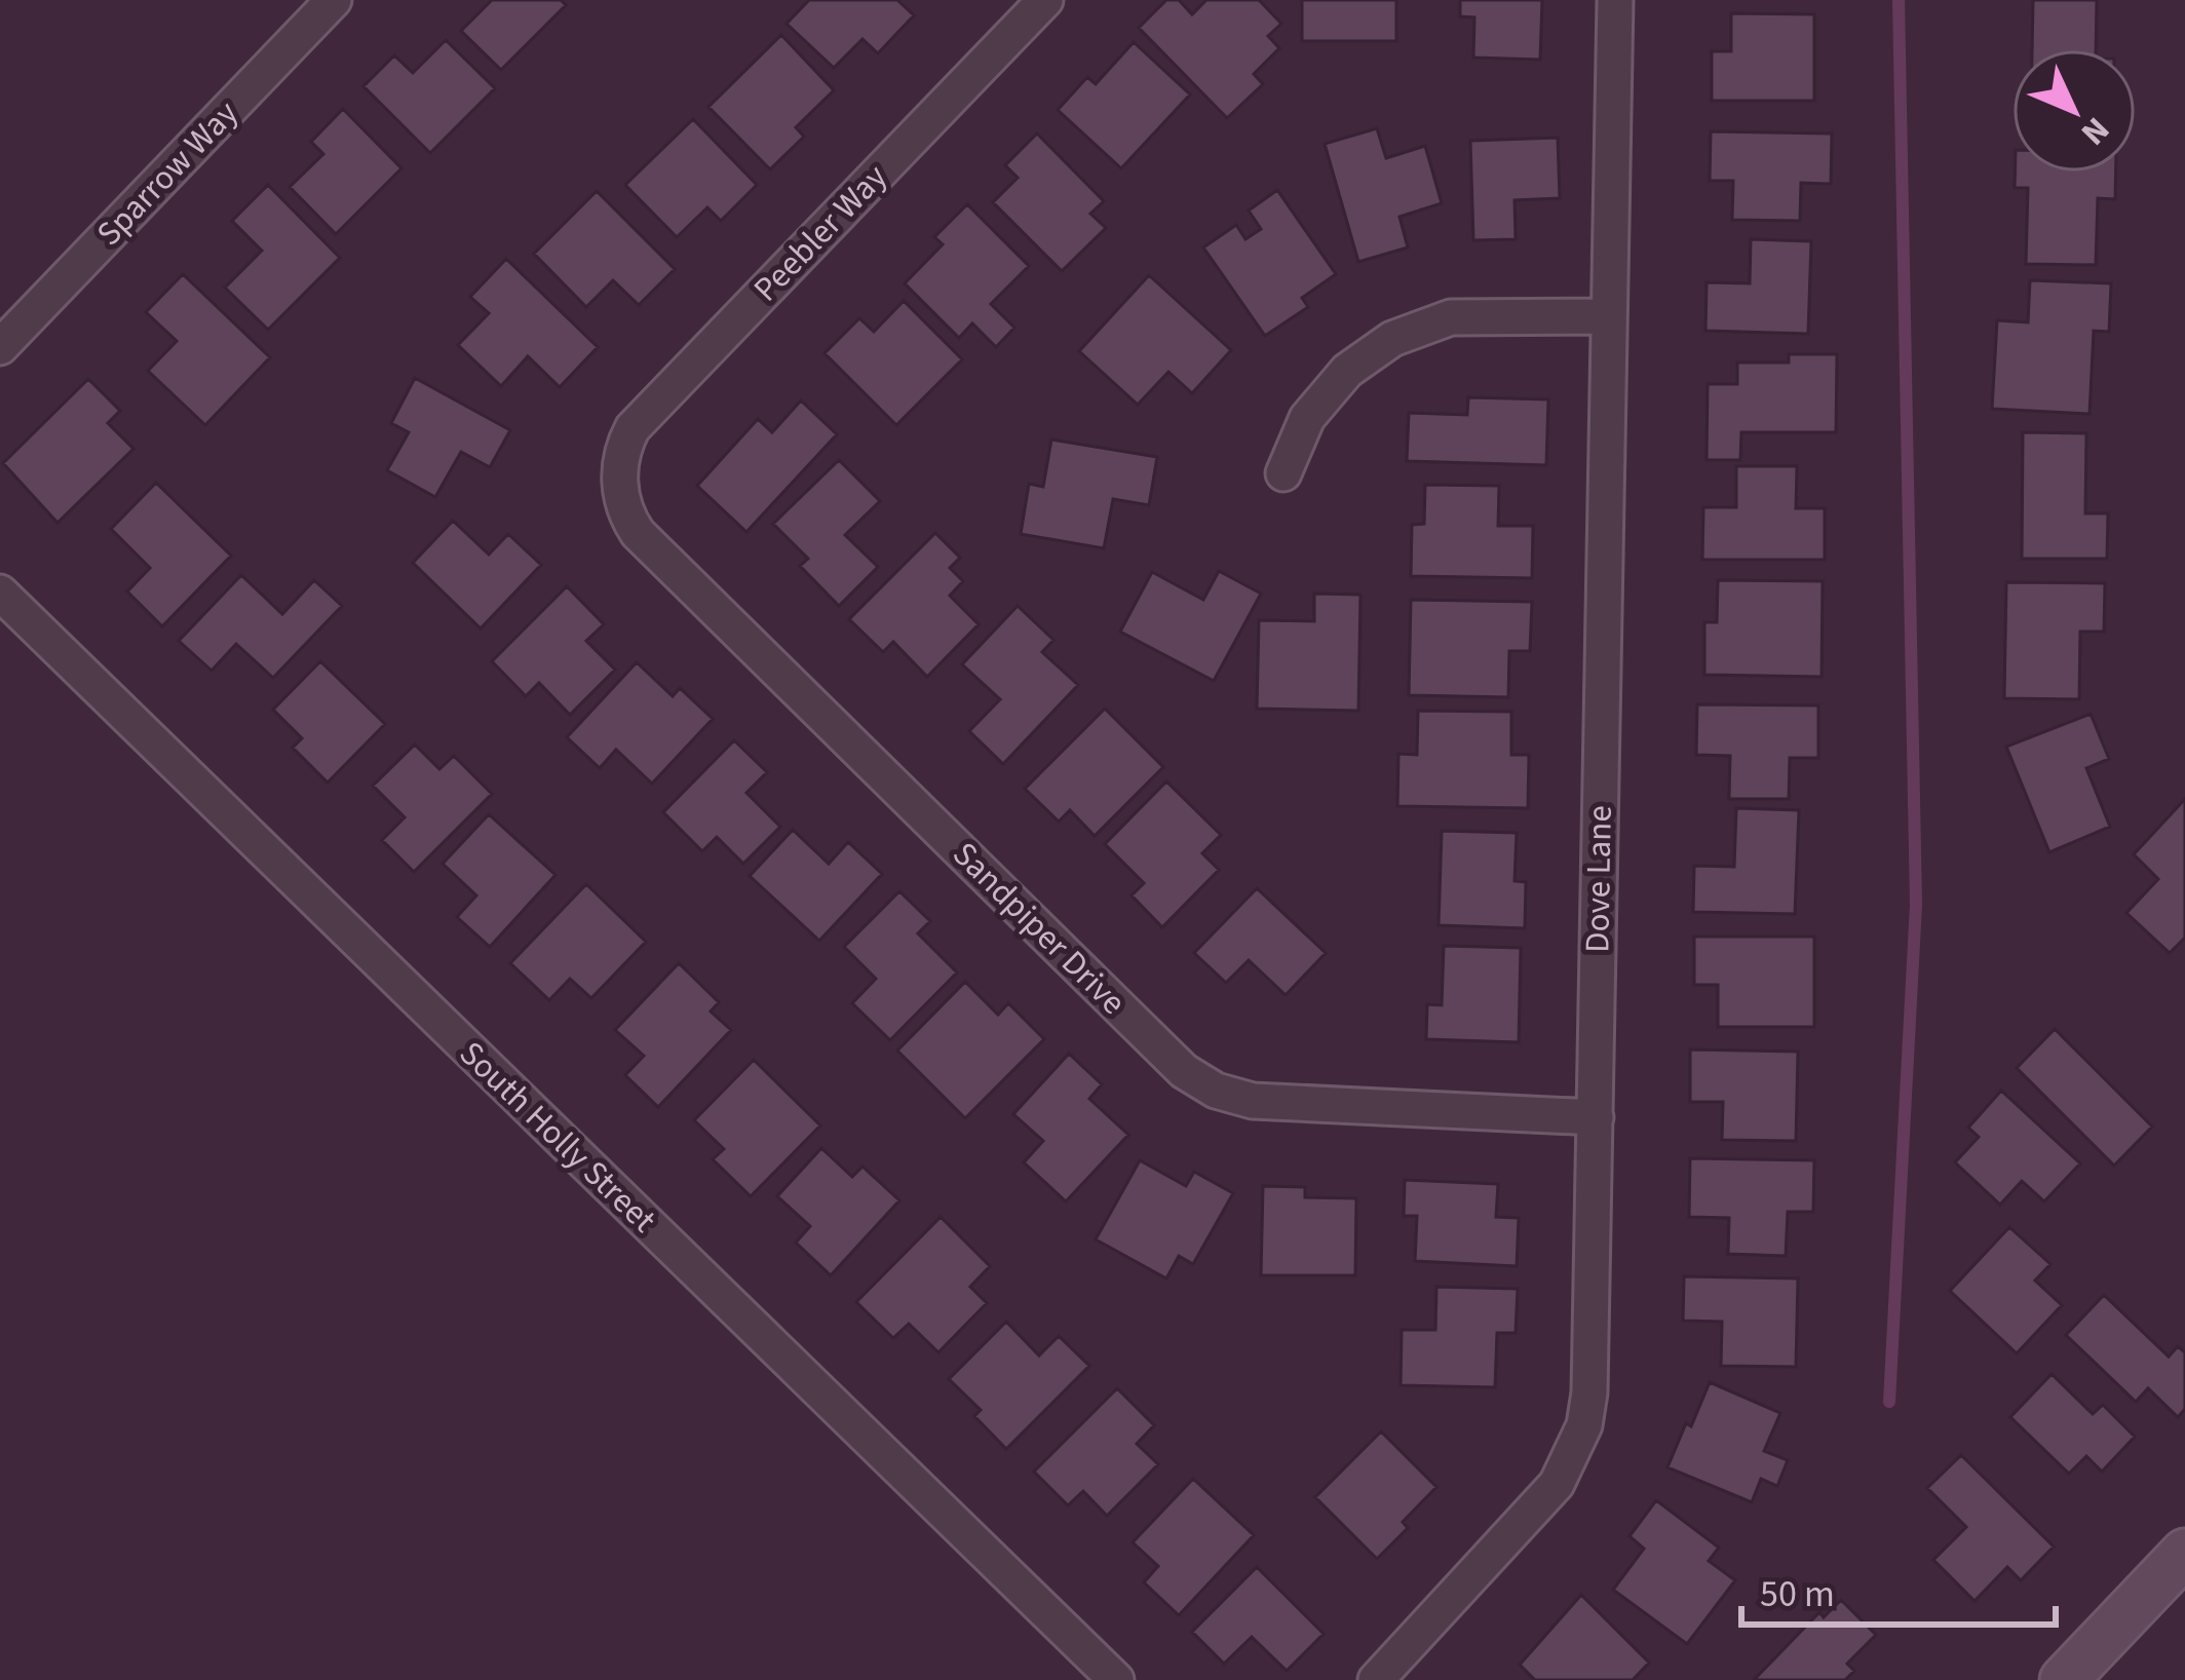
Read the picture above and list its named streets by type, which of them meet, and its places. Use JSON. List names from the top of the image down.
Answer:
{
  "streets": {
    "street": [
      "Sparrow Way",
      "Peebler Way",
      "Dove Lane",
      "Sandpiper Drive",
      "South Holly Street"
    ]
  },
  "crossings": [
    ["Peebler Way", "Sandpiper Drive"],
    ["Dove Lane", "Sandpiper Drive"]
  ],
  "scale_bar": "50 m",
  "north": "bottom right"
}
